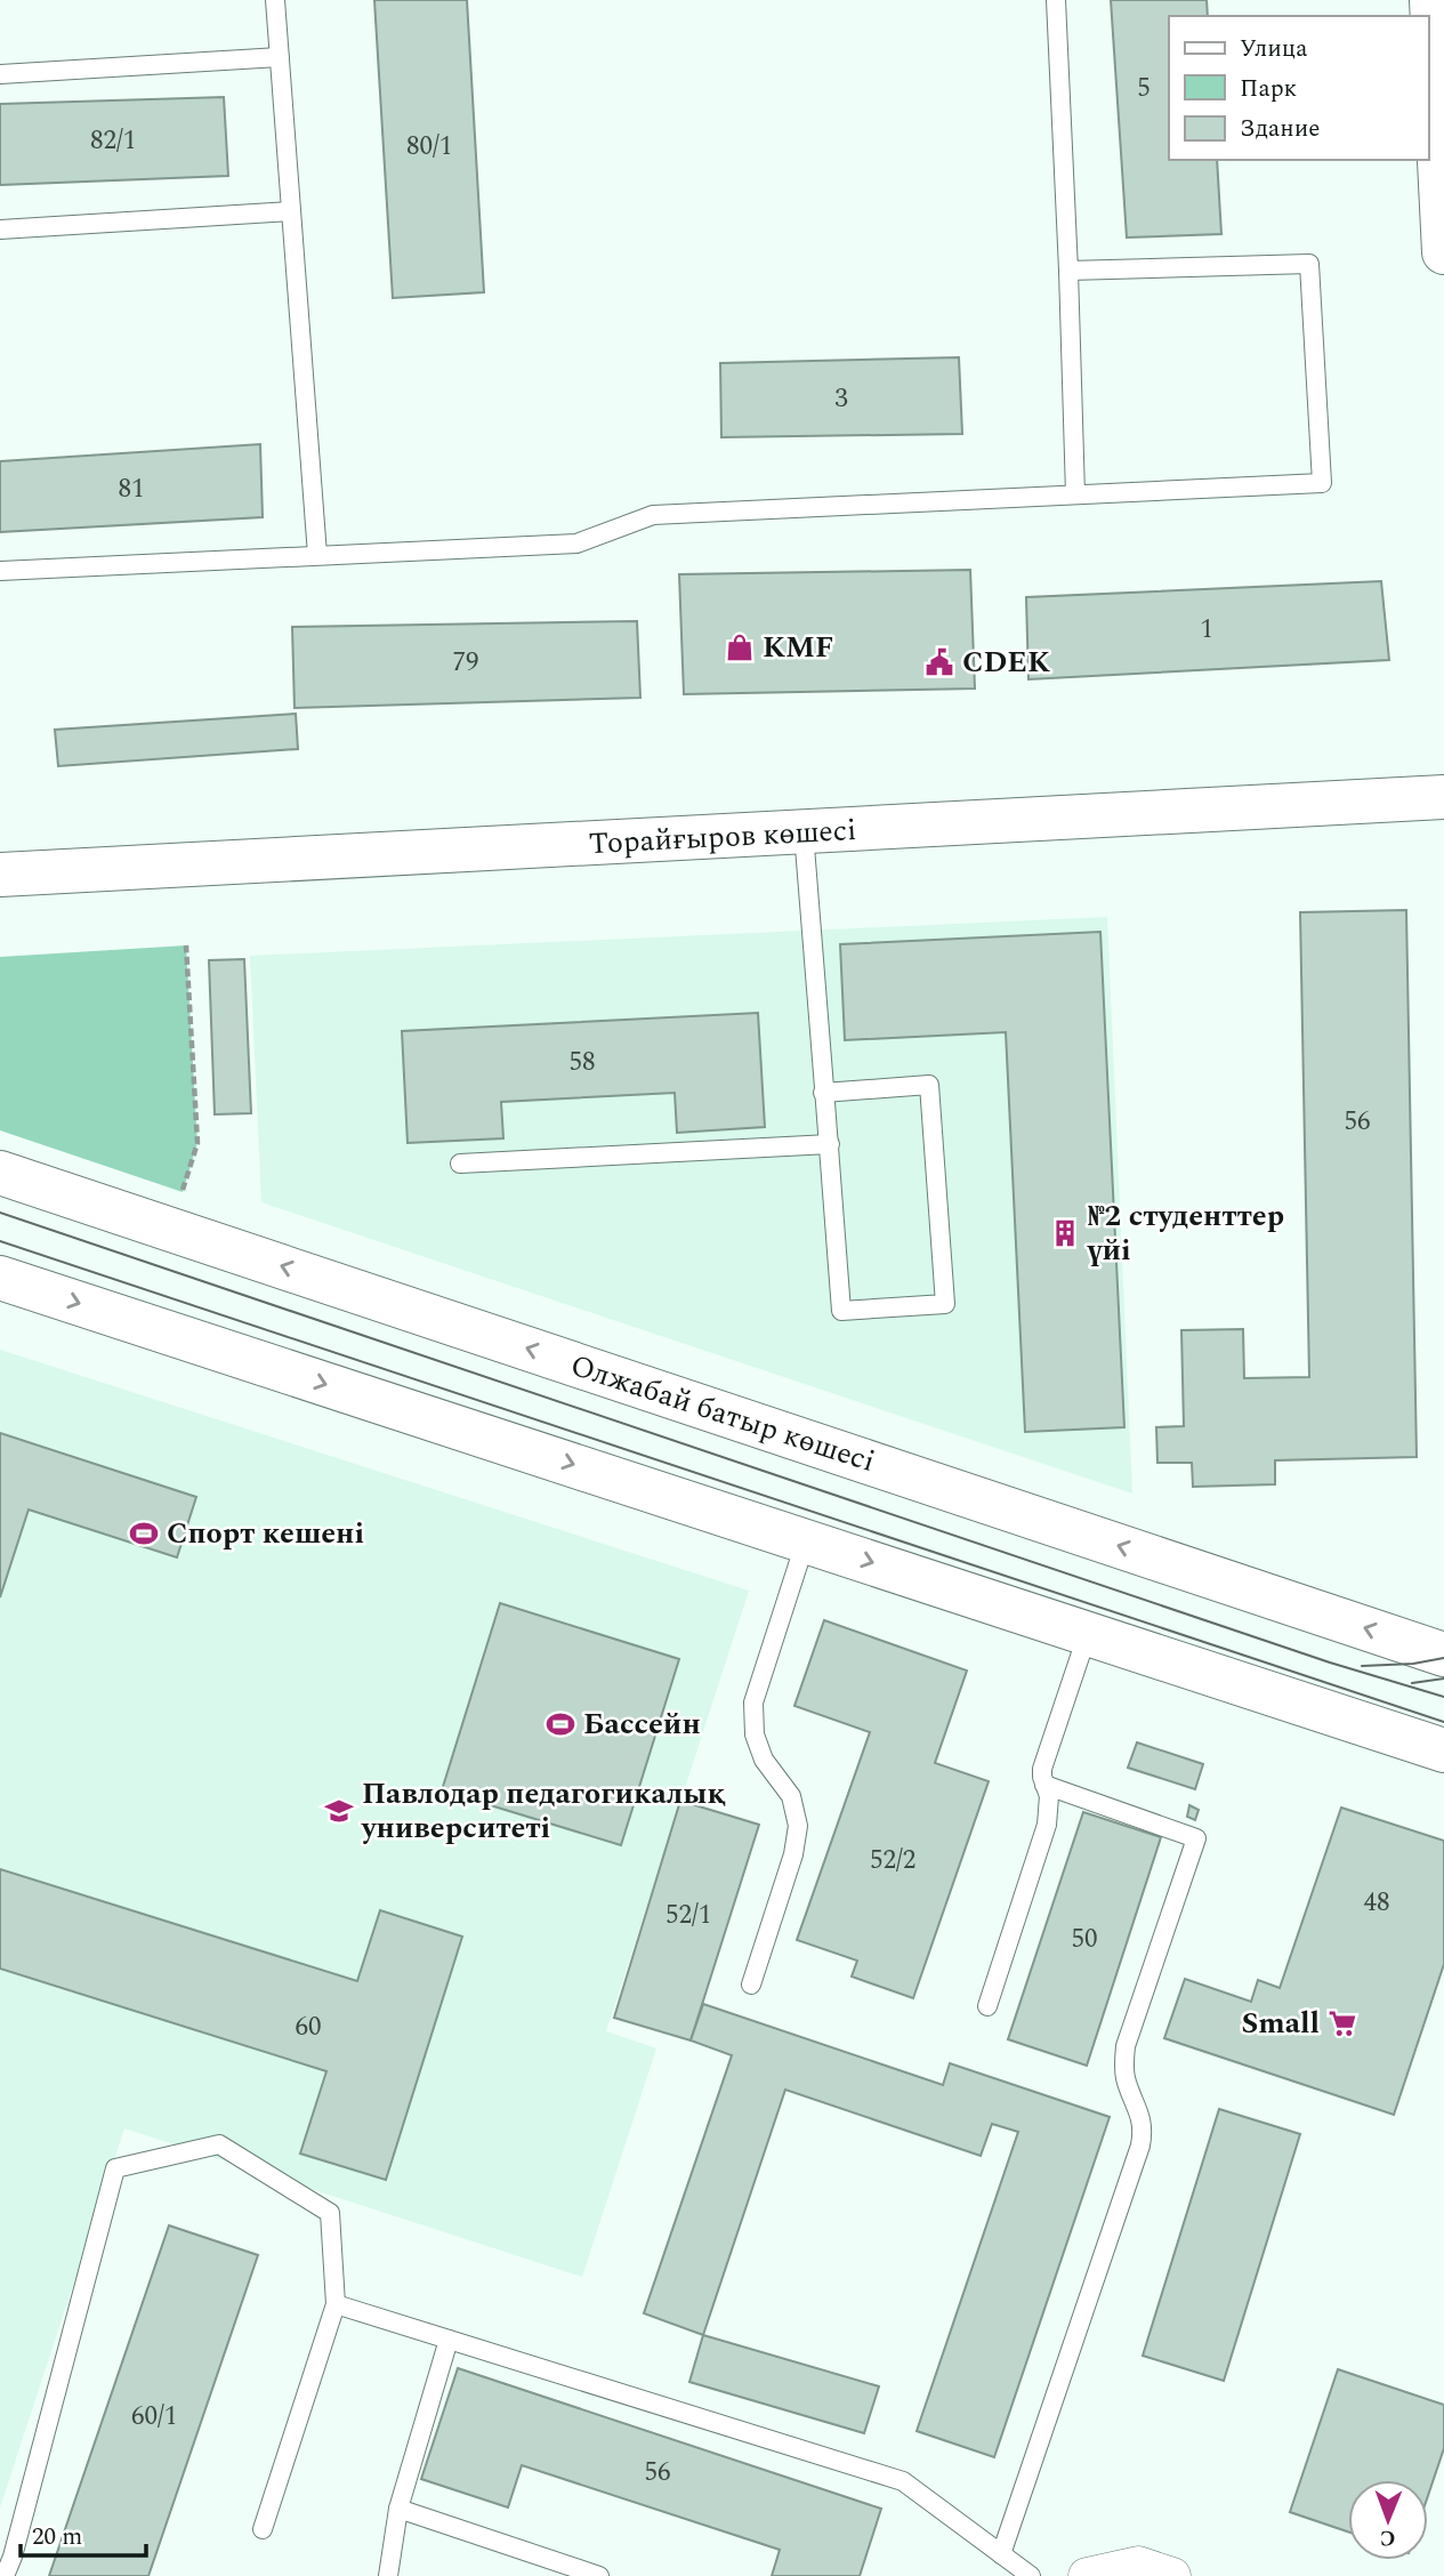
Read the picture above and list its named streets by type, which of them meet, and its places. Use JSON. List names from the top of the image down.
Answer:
{
  "streets": {
    "main road": ["Торайғыров көшесі", "Олжабай батыр көшесі"]
  },
  "places": {
    "shop": ["KMF"],
    "public building": ["CDEK"],
    "building": ["№2 студенттер үйі"],
    "sports": ["Спорт кешені", "Бассейн"],
    "school or university": ["Павлодар педагогикалық университеті"],
    "supermarket": ["Small"]
  },
  "house_numbers": [
    "5",
    "82/1",
    "80/1",
    "3",
    "81",
    "1",
    "79",
    "58",
    "56",
    "52/2",
    "48",
    "52/1",
    "50",
    "60",
    "60/1",
    "56"
  ],
  "legend": ["Улица", "Парк", "Здание"],
  "scale_bar": "20 m",
  "north": "bottom"
}
